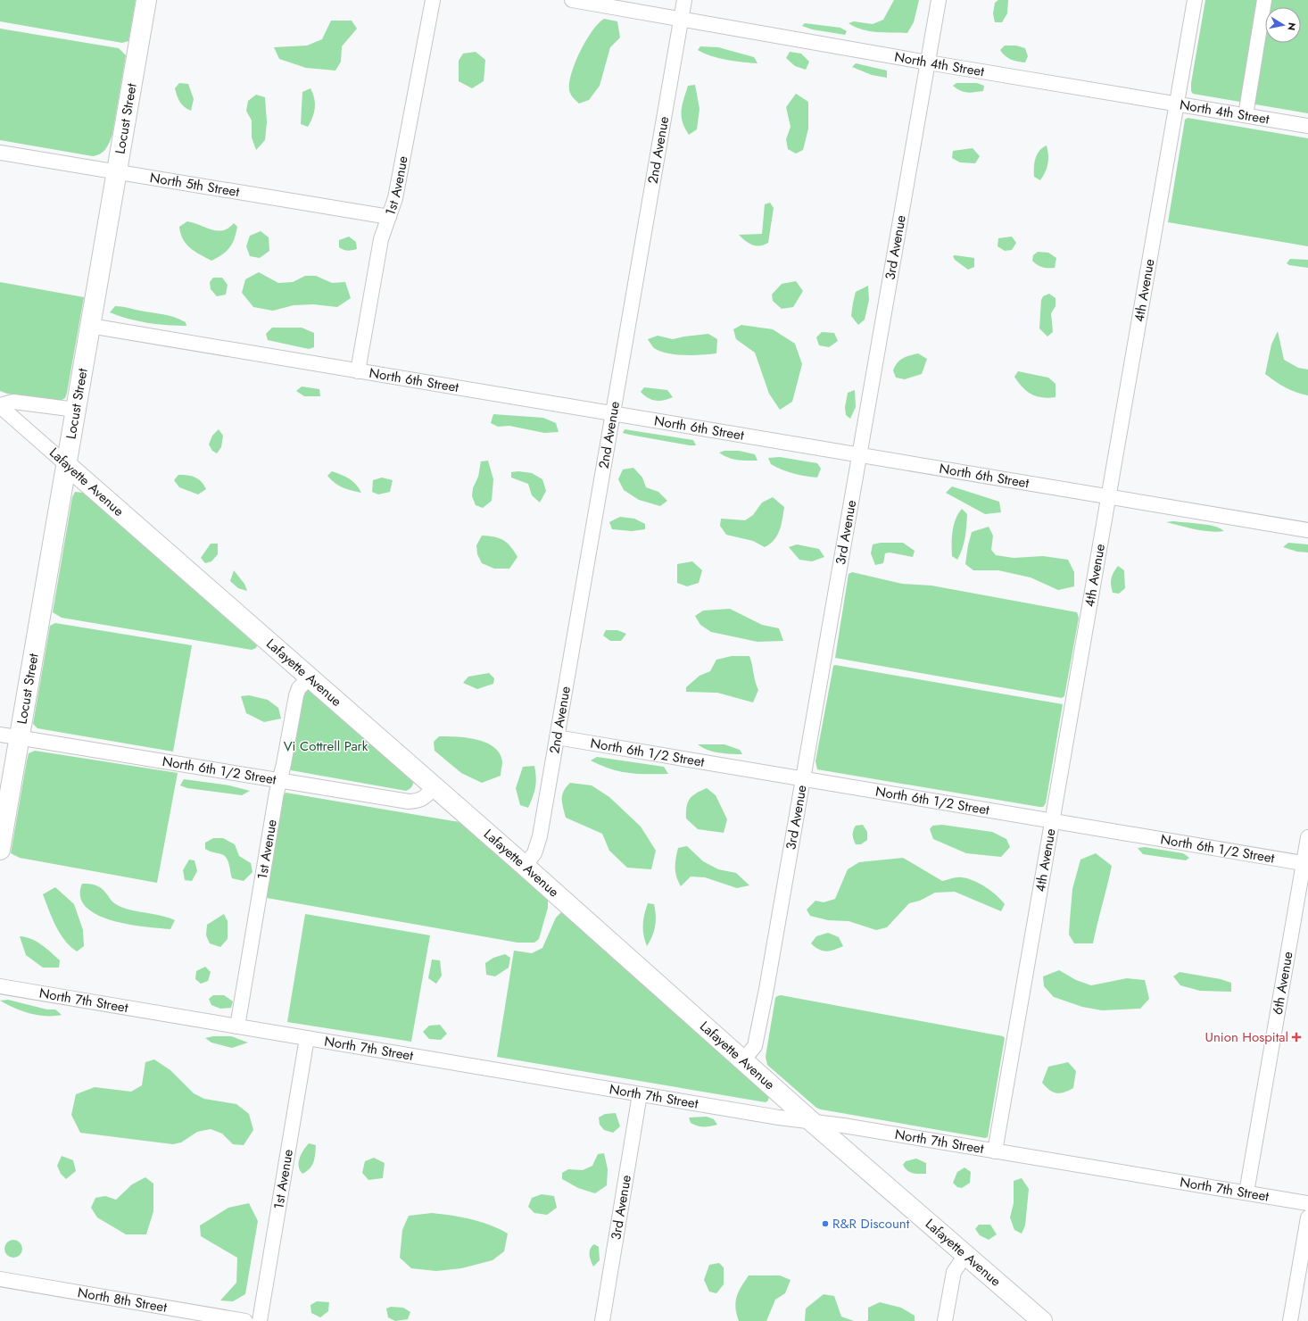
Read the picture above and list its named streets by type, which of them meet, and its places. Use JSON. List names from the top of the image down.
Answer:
{
  "streets": {
    "street": [
      "North 4th Street",
      "Locust Street",
      "2nd Avenue",
      "North 5th Street",
      "1st Avenue",
      "3rd Avenue",
      "4th Avenue",
      "North 6th Street",
      "Lafayette Avenue",
      "North 6th 1/2 Street",
      "6th Avenue",
      "North 7th Street",
      "North 8th Street"
    ]
  },
  "crossings": [
    ["North 4th Street", "2nd Avenue"],
    ["North 4th Street", "3rd Avenue"],
    ["North 4th Street", "4th Avenue"],
    ["Locust Street", "North 5th Street"],
    ["Locust Street", "North 6th Street"],
    ["Locust Street", "Lafayette Avenue"],
    ["Locust Street", "North 6th 1/2 Street"],
    ["2nd Avenue", "North 6th Street"],
    ["2nd Avenue", "Lafayette Avenue"],
    ["2nd Avenue", "North 6th 1/2 Street"],
    ["North 5th Street", "1st Avenue"],
    ["1st Avenue", "North 6th Street"],
    ["1st Avenue", "Lafayette Avenue"],
    ["1st Avenue", "North 6th 1/2 Street"],
    ["1st Avenue", "North 7th Street"],
    ["3rd Avenue", "North 6th Street"],
    ["3rd Avenue", "Lafayette Avenue"],
    ["3rd Avenue", "North 6th 1/2 Street"],
    ["3rd Avenue", "North 7th Street"],
    ["4th Avenue", "North 6th Street"],
    ["4th Avenue", "North 6th 1/2 Street"],
    ["4th Avenue", "North 7th Street"],
    ["Lafayette Avenue", "North 6th 1/2 Street"],
    ["Lafayette Avenue", "North 7th Street"],
    ["North 6th 1/2 Street", "6th Avenue"],
    ["6th Avenue", "North 7th Street"]
  ],
  "parks": ["Vi Cottrell Park"],
  "places": {
    "health": ["Union Hospital"],
    "other": ["R&R Discount"]
  },
  "north": "right"
}
